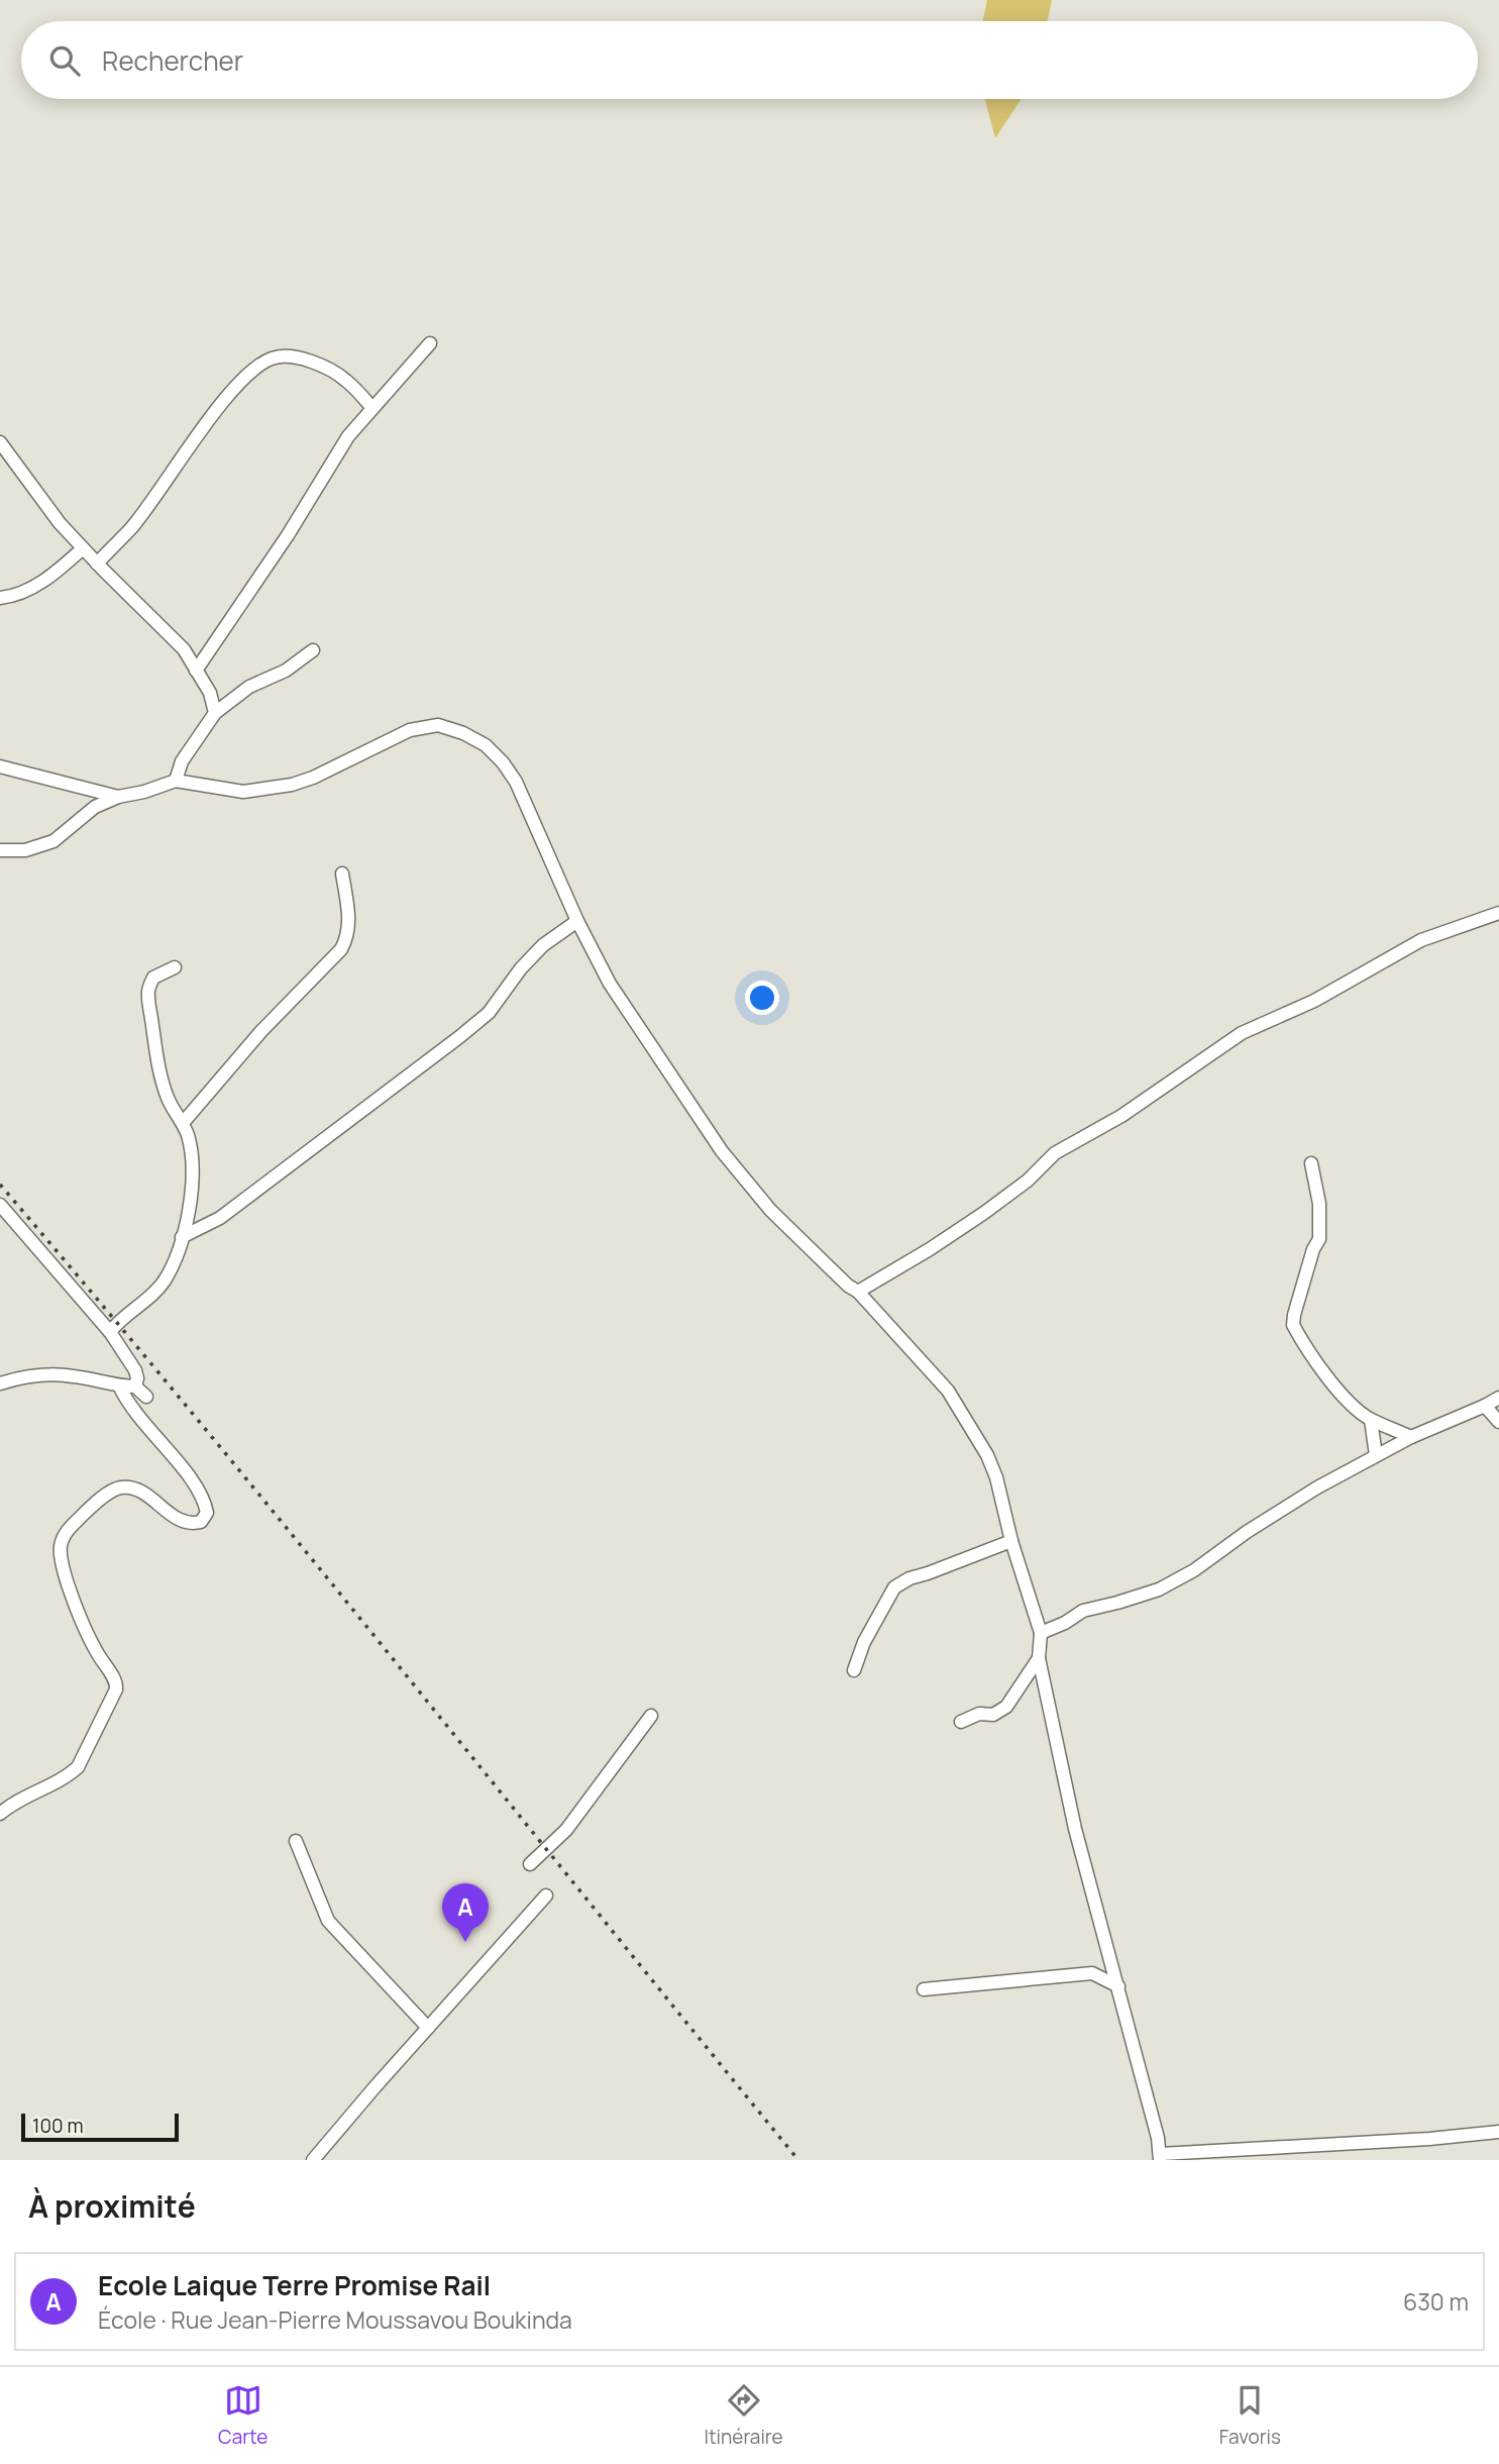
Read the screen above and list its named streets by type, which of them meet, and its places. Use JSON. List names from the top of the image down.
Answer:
{
  "scale_bar": "100 m",
  "page": {
    "search": "Rechercher",
    "pins": "A",
    "scale": "100 m",
    "heading": "À proximité",
    "list": [
      {
        "mark": "A",
        "name": "Ecole Laique Terre Promise Rail",
        "note": "École · Rue Jean-Pierre Moussavou Boukinda",
        "value": "630 m"
      }
    ],
    "nav": ["Carte", "Itinéraire", "Favoris"]
  }
}
